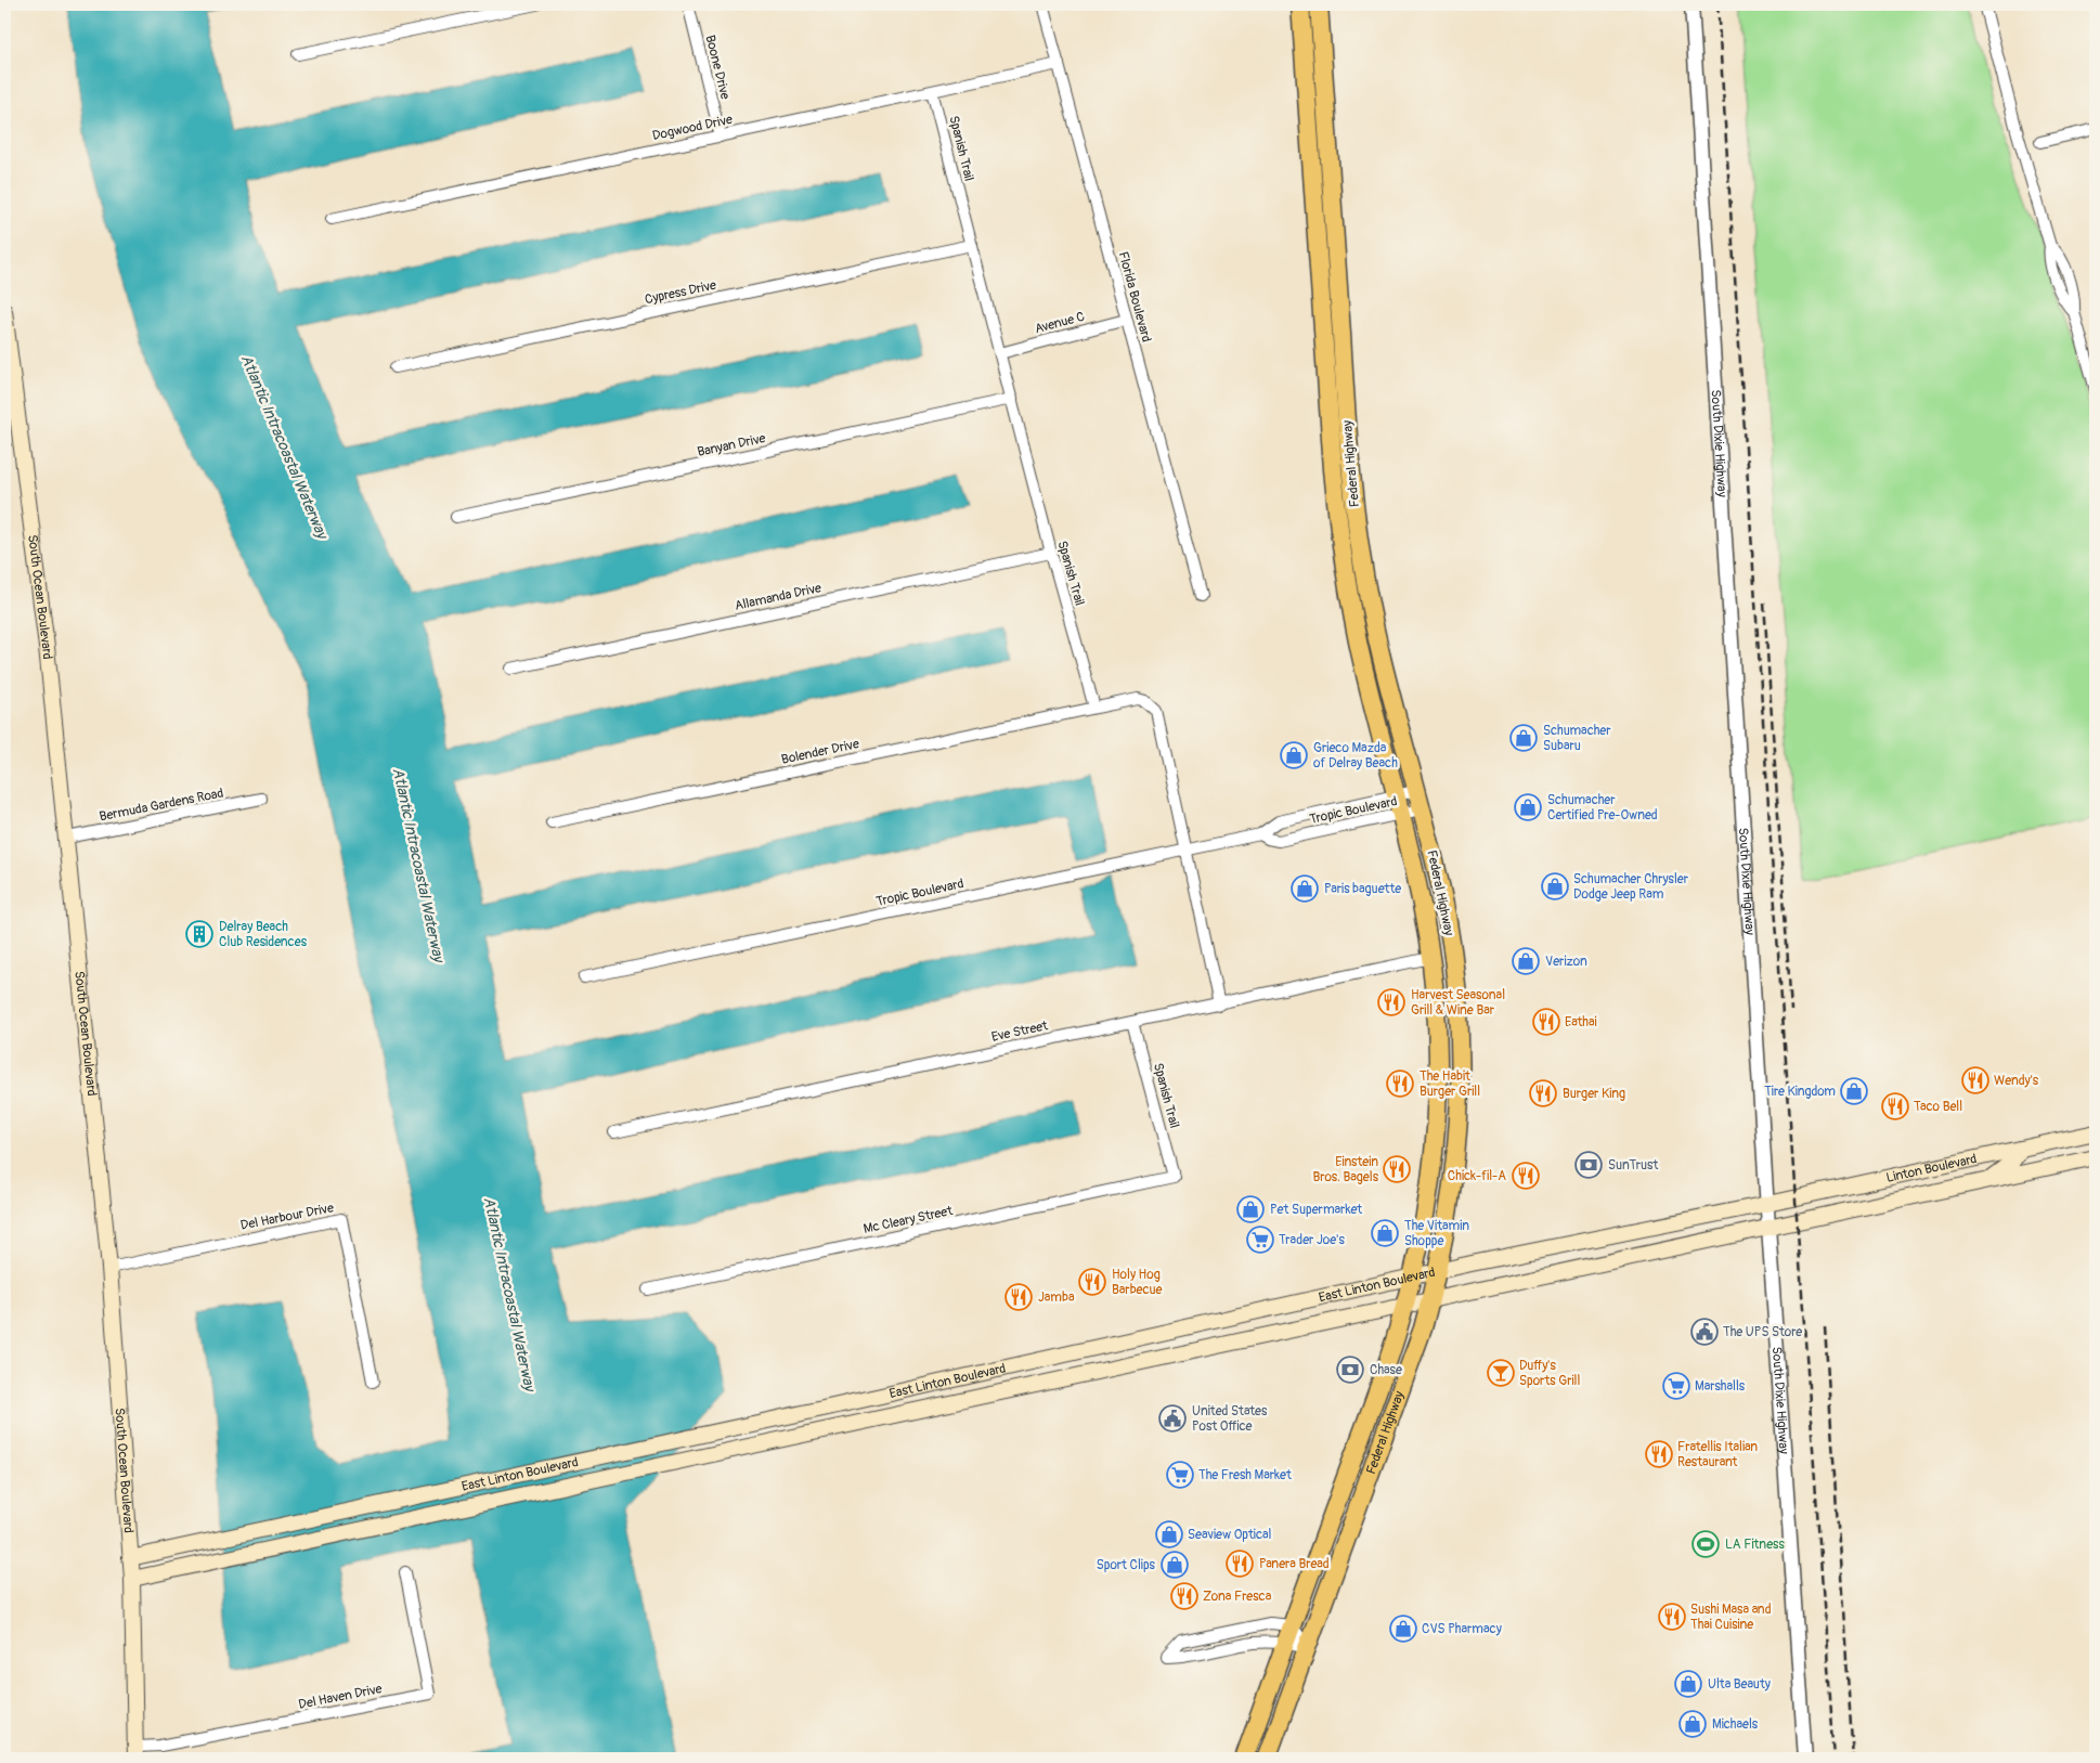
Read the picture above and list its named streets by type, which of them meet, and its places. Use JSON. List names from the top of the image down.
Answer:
{
  "streets": {
    "main road": [
      "Federal Highway",
      "South Ocean Boulevard",
      "Linton Boulevard",
      "East Linton Boulevard"
    ],
    "street": [
      "Boone Drive",
      "Dogwood Drive",
      "Spanish Trail",
      "Cypress Drive",
      "Florida Boulevard",
      "Avenue C",
      "South Dixie Highway",
      "Banyan Drive",
      "Allamanda Drive",
      "Bolender Drive",
      "Bermuda Gardens Road",
      "Tropic Boulevard",
      "Eve Street",
      "Del Harbour Drive",
      "Mc Cleary Street",
      "Del Haven Drive"
    ]
  },
  "crossings": [
    ["Boone Drive", "Dogwood Drive"],
    ["Dogwood Drive", "Spanish Trail"],
    ["Dogwood Drive", "Florida Boulevard"],
    ["Spanish Trail", "Cypress Drive"],
    ["Spanish Trail", "Avenue C"],
    ["Spanish Trail", "Banyan Drive"],
    ["Spanish Trail", "Allamanda Drive"],
    ["Spanish Trail", "Bolender Drive"],
    ["Spanish Trail", "Eve Street"],
    ["Spanish Trail", "Mc Cleary Street"],
    ["Florida Boulevard", "Avenue C"],
    ["South Dixie Highway", "Linton Boulevard"],
    ["South Dixie Highway", "East Linton Boulevard"],
    ["Federal Highway", "Tropic Boulevard"],
    ["Federal Highway", "Eve Street"],
    ["Federal Highway", "East Linton Boulevard"],
    ["South Ocean Boulevard", "Bermuda Gardens Road"],
    ["South Ocean Boulevard", "Del Harbour Drive"],
    ["South Ocean Boulevard", "East Linton Boulevard"],
    ["South Ocean Boulevard", "Del Haven Drive"],
    ["Linton Boulevard", "East Linton Boulevard"]
  ],
  "water": ["Atlantic Intracoastal Waterway"],
  "places": {
    "shop": [
      "Schumacher Subaru",
      "Grieco Mazda of Delray Beach",
      "Schumacher Certified Pre-Owned",
      "Schumacher Chrysler Dodge Jeep Ram",
      "Paris baguette",
      "Verizon",
      "Tire Kingdom",
      "Pet Supermarket",
      "The Vitamin Shoppe",
      "Seaview Optical",
      "Sport Clips",
      "CVS Pharmacy",
      "Ulta Beauty",
      "Michaels"
    ],
    "building": ["Delray Beach Club Residences"],
    "restaurant": [
      "Harvest Seasonal Grill & Wine Bar",
      "Eathai",
      "Wendy's",
      "The Habit Burger Grill",
      "Burger King",
      "Taco Bell",
      "Einstein Bros. Bagels",
      "Chick-fil-A",
      "Holy Hog Barbecue",
      "Jamba",
      "Fratellis Italian Restaurant",
      "Panera Bread",
      "Zona Fresca",
      "Sushi Masa and Thai Cuisine"
    ],
    "bank": ["SunTrust", "Chase"],
    "supermarket": ["Trader Joe's", "Marshalls", "The Fresh Market"],
    "public building": ["The UPS Store", "United States Post Office"],
    "bar": ["Duffy's Sports Grill"],
    "sports": ["LA Fitness"]
  }
}
